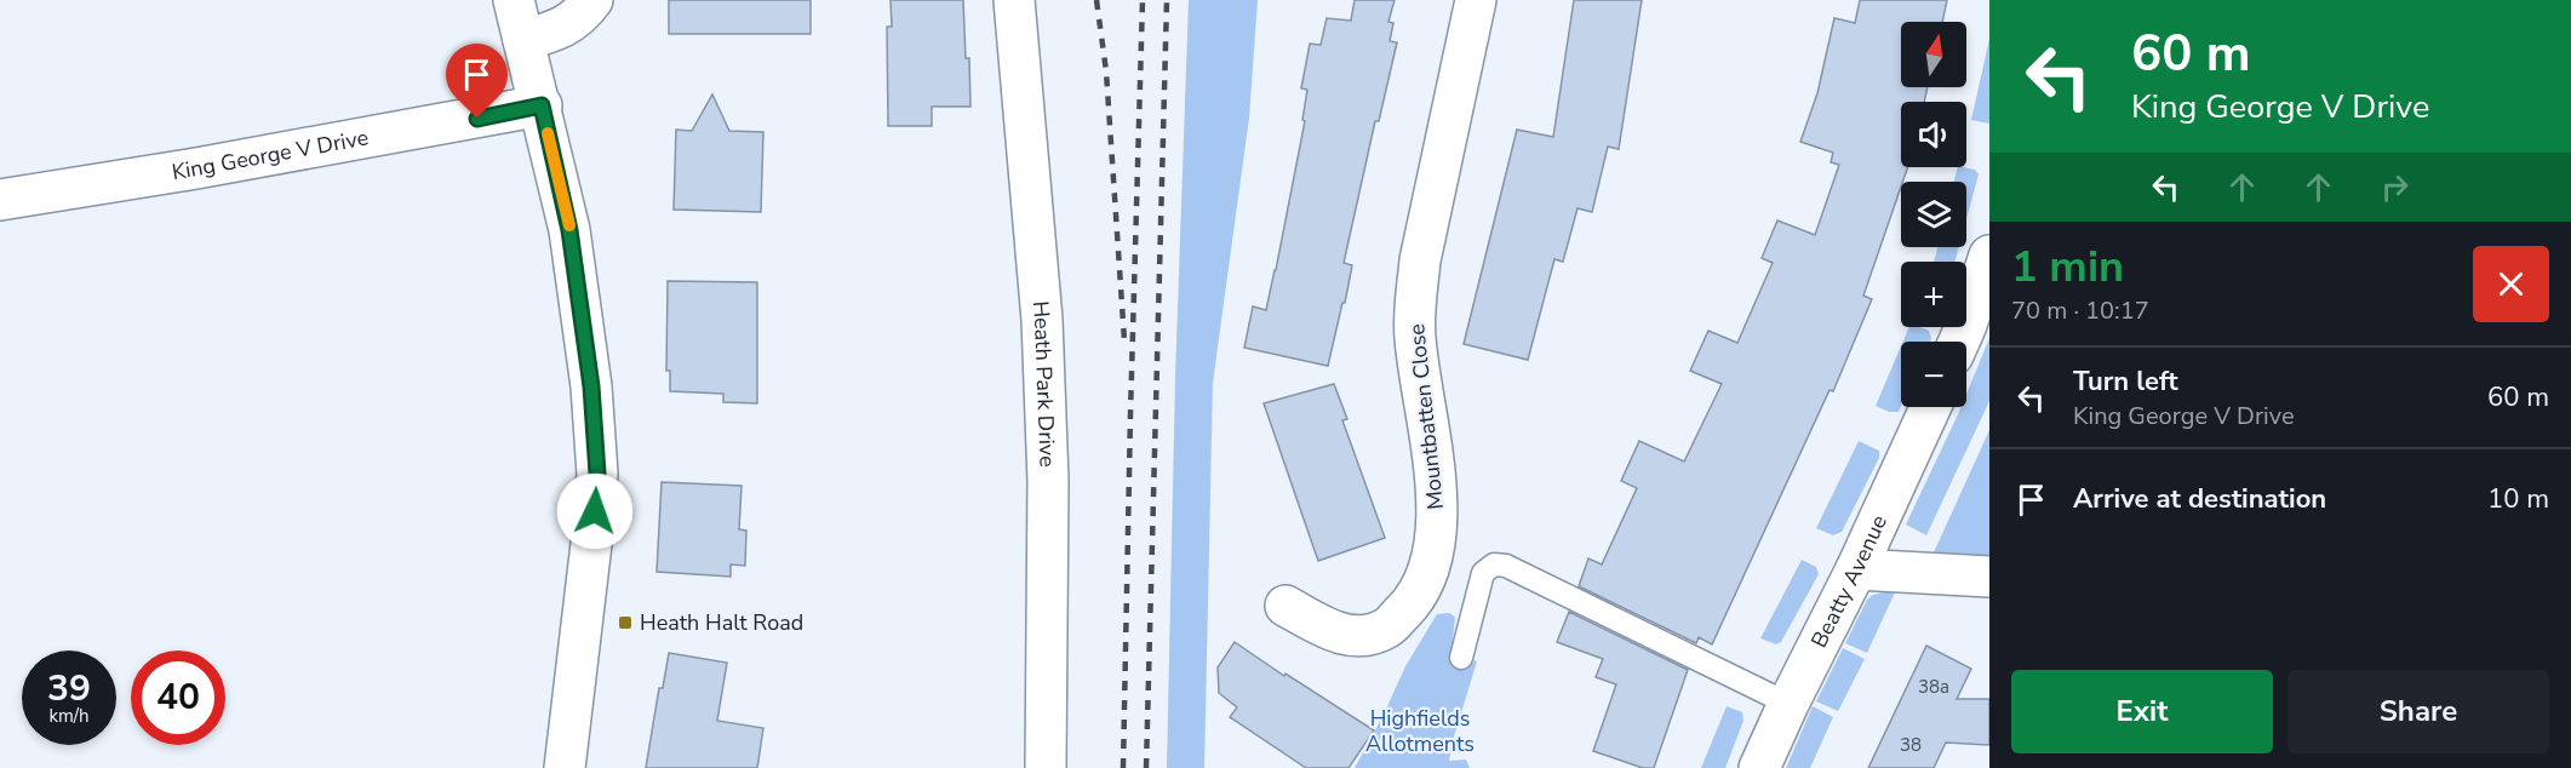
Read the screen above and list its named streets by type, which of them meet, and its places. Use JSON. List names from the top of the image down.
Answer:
{
  "streets": {
    "street": [
      "King George V Drive",
      "Heath Park Drive",
      "Mountbatten Close",
      "Beatty Avenue"
    ]
  },
  "parks": ["Highfields Allotments"],
  "places": {
    "transit": ["Heath Halt Road"]
  },
  "house_numbers": ["38a", "38"],
  "north": "top",
  "page": {
    "turn": ["60 m", "King George V Drive"],
    "map_buttons": ["+", "−"],
    "heading": ["1 min", "70 m · 10:17"],
    "list": [
      {
        "name": "Turn left",
        "note": "King George V Drive",
        "value": "60 m"
      },
      {
        "name": "Arrive at destination",
        "value": "10 m"
      }
    ],
    "speed": "39 km/h",
    "limit": "40",
    "buttons": ["Exit", "Share"]
  }
}
